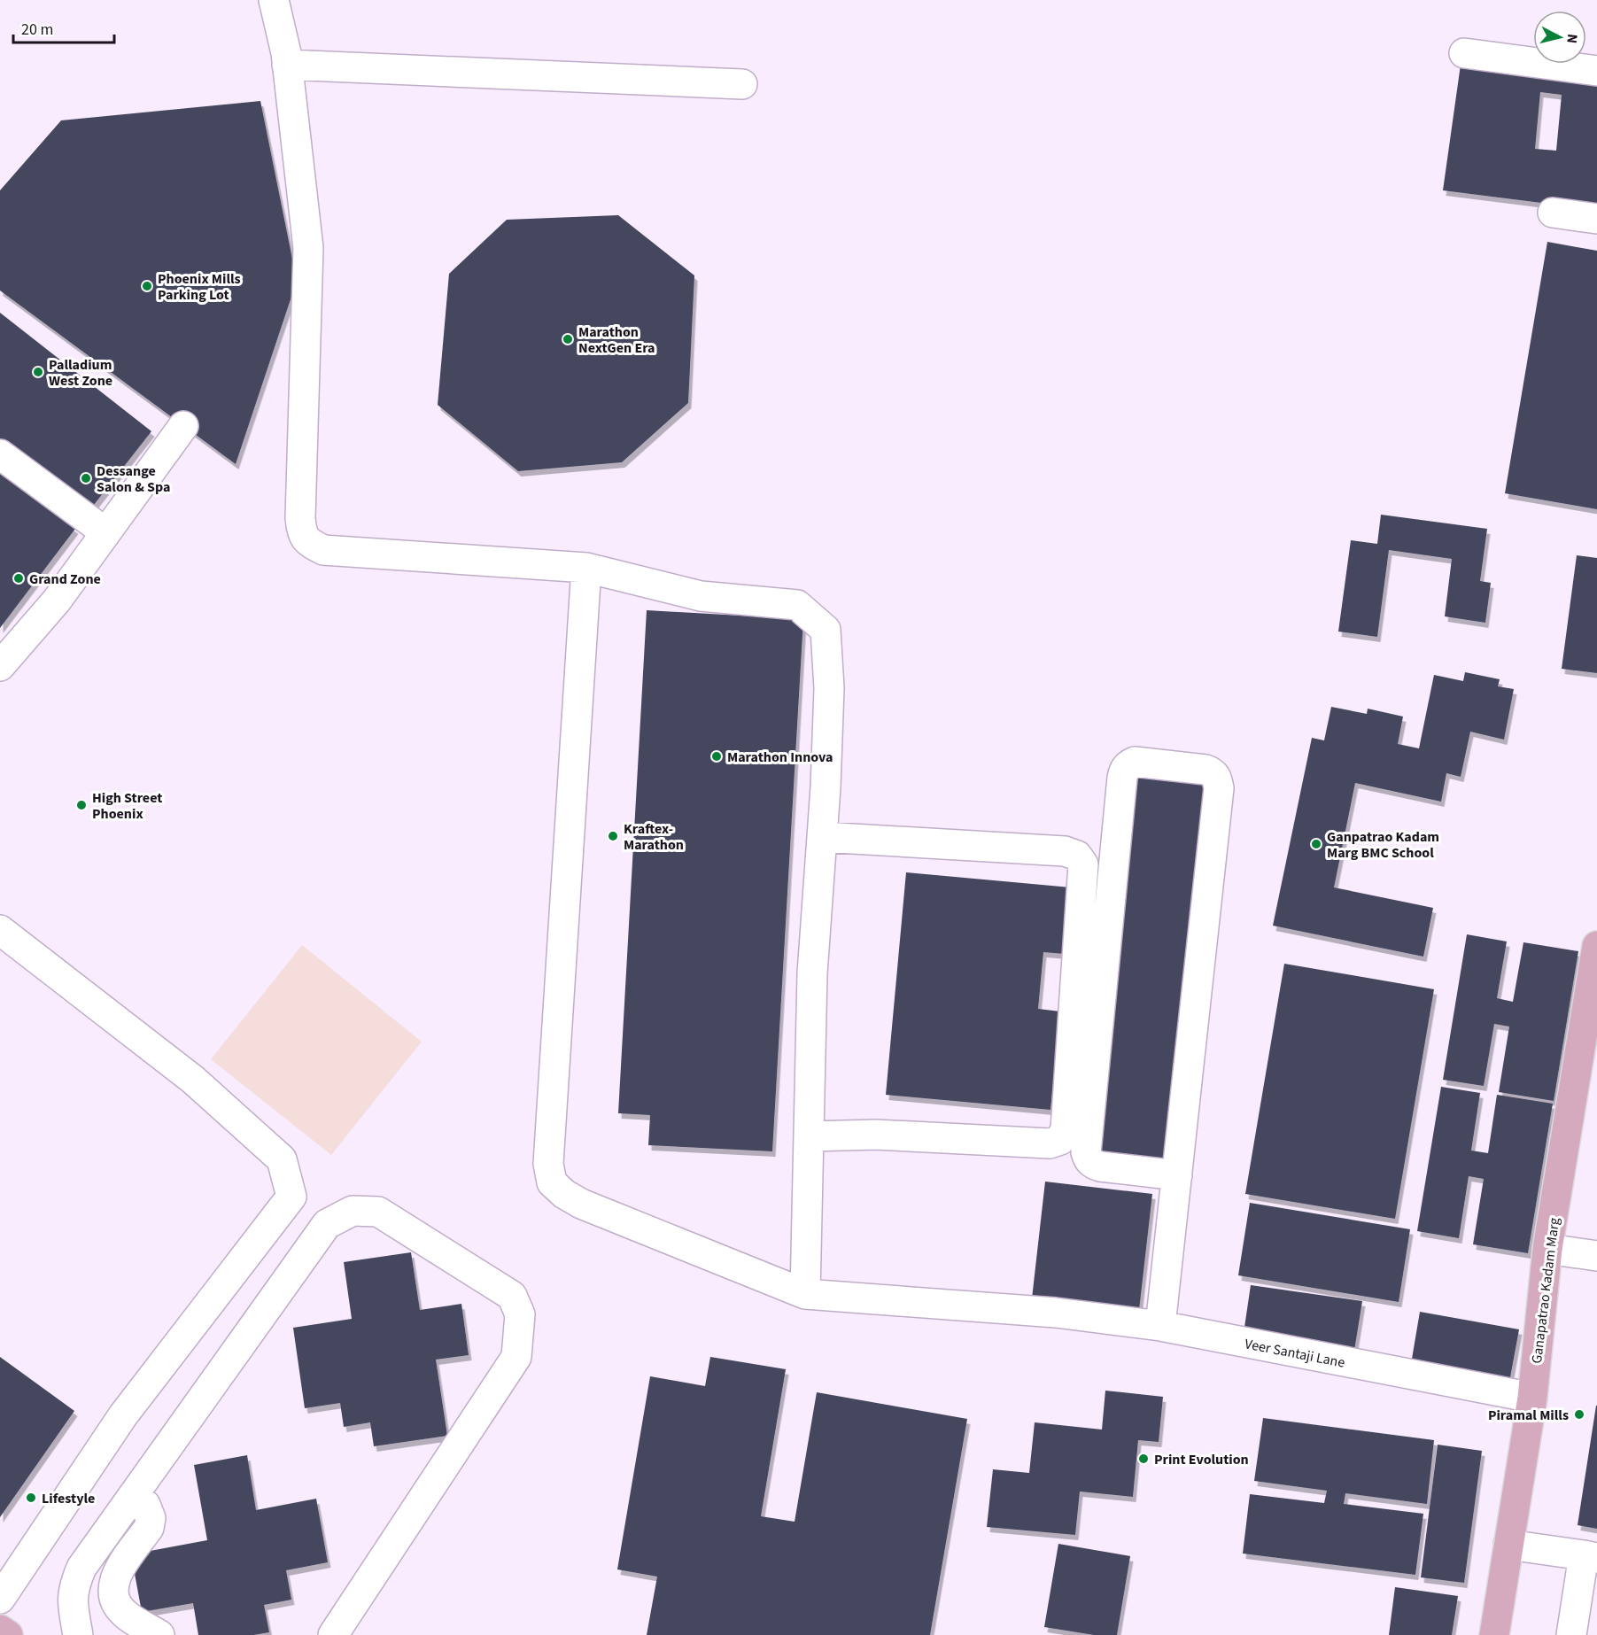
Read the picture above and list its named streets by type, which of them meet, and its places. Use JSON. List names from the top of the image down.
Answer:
{
  "streets": {
    "main road": ["Ganapatrao Kadam Marg"],
    "street": ["Veer Santaji Lane"]
  },
  "crossings": [
    ["Ganapatrao Kadam Marg", "Veer Santaji Lane"]
  ],
  "places": [
    "Phoenix Mills Parking Lot",
    "Marathon NextGen Era",
    "Palladium West Zone",
    "Dessange Salon & Spa",
    "Grand Zone",
    "Marathon Innova",
    "High Street Phoenix",
    "Kraftex- Marathon",
    "Ganpatrao Kadam Marg BMC School",
    "Piramal Mills",
    "Print Evolution",
    "Lifestyle"
  ],
  "scale_bar": "20 m",
  "north": "right"
}
